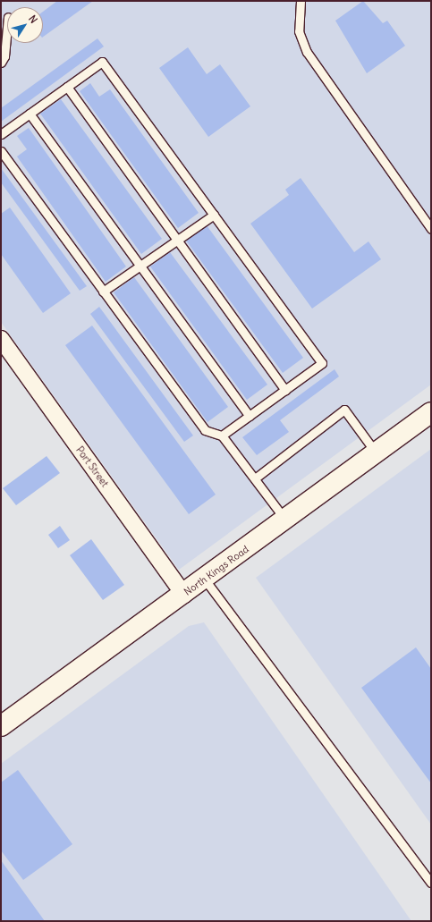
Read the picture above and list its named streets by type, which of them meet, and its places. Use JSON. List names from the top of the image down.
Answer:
{
  "streets": {
    "main road": ["North Kings Road"],
    "street": ["Port Street"]
  },
  "crossings": [
    ["Port Street", "North Kings Road"]
  ],
  "north": "top right"
}
